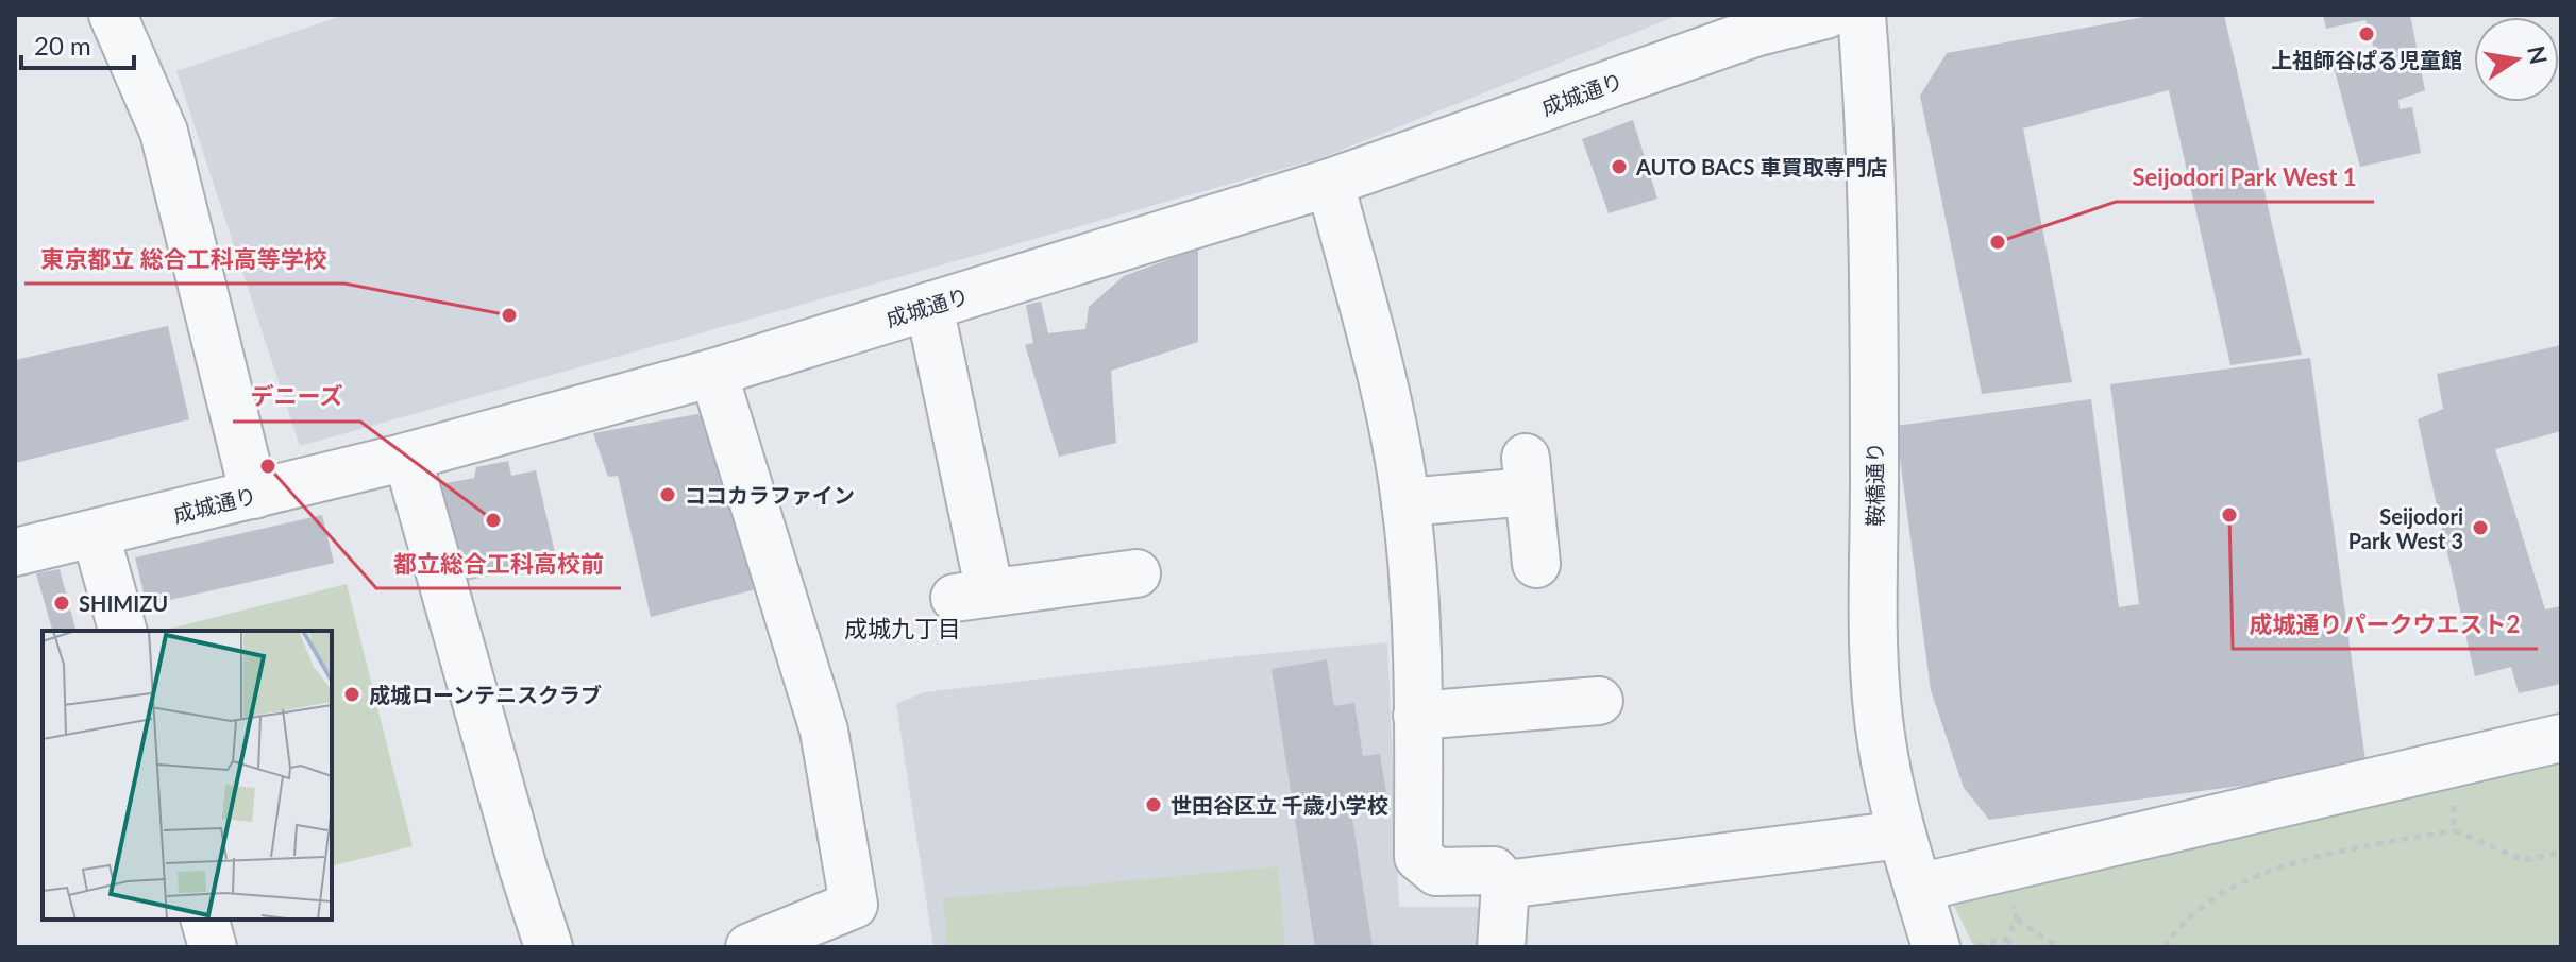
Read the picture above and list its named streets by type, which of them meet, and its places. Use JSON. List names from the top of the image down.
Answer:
{
  "streets": {
    "street": ["成城通り", "鞍橋通り"]
  },
  "districts": ["成城九丁目"],
  "places": [
    "上祖師谷ぱる児童館",
    "AUTO BACS 車買取専門店",
    "Seijodori Park West 1",
    "東京都立 総合工科高等学校",
    "都立総合工科高校前",
    "ココカラファイン",
    "成城通りパークウエスト2",
    "デニーズ",
    "Seijodori Park West 3",
    "SHIMIZU",
    "成城ローンテニスクラブ",
    "世田谷区立 千歳小学校"
  ],
  "scale_bar": "20 m",
  "north": "right"
}
